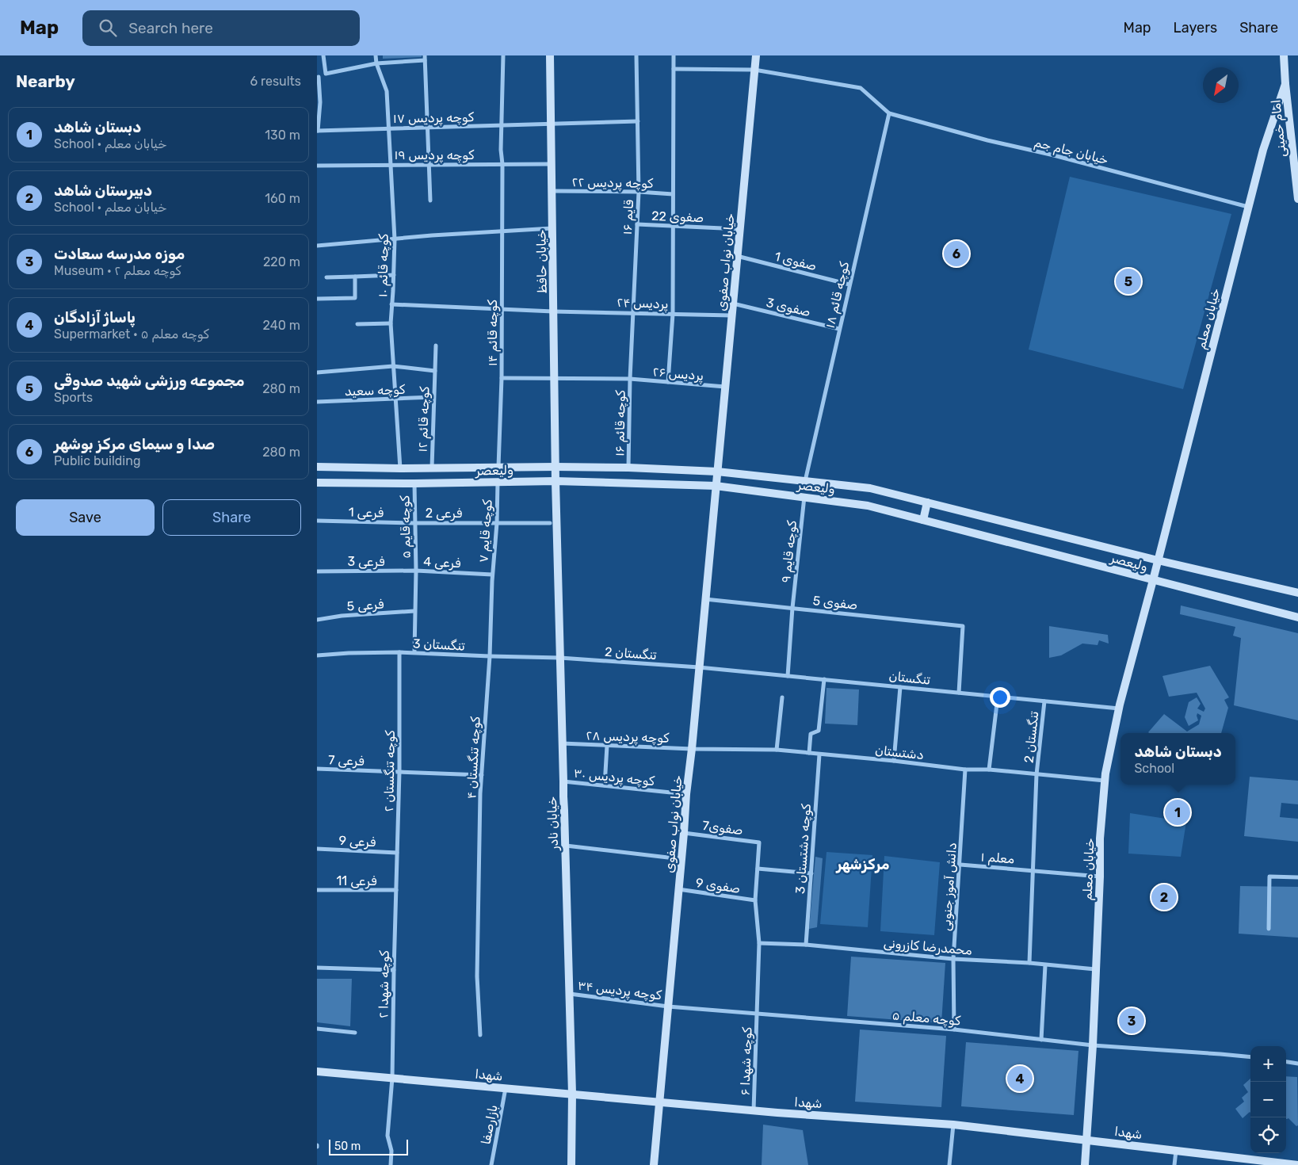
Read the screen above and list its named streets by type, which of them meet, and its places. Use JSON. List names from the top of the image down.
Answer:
{
  "streets": {
    "street": [
      "کوچه پردیس ۱۷",
      "امام خمینی",
      "خیابان جام جم",
      "کوچه پردیس ۱۹",
      "کوچه پردیس ۲۲",
      "صفوی 22",
      "قایم ۱۶",
      "صفوی 1",
      "خیابان حافظ",
      "خیابان نواب صفوی",
      "کوچه قائم ۱۰",
      "کوچه قائم ۱۸",
      "پردیس ۲۴",
      "صفوی 3",
      "خیابان معلم",
      "کوچه قائم ۱۴",
      "پردیس ۲۶",
      "کوچه سعید",
      "کوچه قائم ۱۲",
      "کوچه قائم ۱۶",
      "ولیعصر",
      "فرعی 1",
      "فرعی 2",
      "کوچه قایم ۵",
      "کوچه قایم ۷",
      "کوچه قایم ۹",
      "فرعی 3",
      "فرعی 4",
      "صفوی 5",
      "فرعی 5",
      "تنگستان 3",
      "تنگستان 2",
      "تنگستان",
      "کوچه پردیس ۲۸",
      "دشتستان",
      "کوچه تنگستان ۴",
      "فرعی 7",
      "کوچه تنگستان ۲",
      "کوچه پردیس ۳۰",
      "خیابان نادر",
      "صفوی7",
      "فرعی 9",
      "کوچه دشتستان 3",
      "معلم ۱",
      "فرعی 11",
      "صفوی 9",
      "دانش آموز جنوبی",
      "محمدرضا کازرونی",
      "کوچه شهدا ۲",
      "کوچه پردیس ۳۴",
      "کوچه معلم ۵",
      "کوچه شهدا ۶",
      "شهدا",
      "بازارصفا"
    ]
  },
  "crossings": [
    ["کوچه پردیس ۱۷", "قایم ۱۶"],
    ["کوچه پردیس ۱۷", "خیابان حافظ"],
    ["کوچه پردیس ۱۷", "کوچه قائم ۱۰"],
    ["کوچه پردیس ۱۷", "کوچه قائم ۱۴"],
    ["امام خمینی", "خیابان معلم"],
    ["خیابان جام جم", "کوچه قائم ۱۸"],
    ["خیابان جام جم", "خیابان معلم"],
    ["کوچه پردیس ۱۹", "خیابان حافظ"],
    ["کوچه پردیس ۱۹", "کوچه قائم ۱۰"],
    ["کوچه پردیس ۱۹", "کوچه قائم ۱۴"],
    ["کوچه پردیس ۲۲", "قایم ۱۶"],
    ["کوچه پردیس ۲۲", "خیابان حافظ"],
    ["صفوی 22", "قایم ۱۶"],
    ["صفوی 22", "خیابان نواب صفوی"],
    ["قایم ۱۶", "پردیس ۲۴"],
    ["قایم ۱۶", "پردیس ۲۶"],
    ["قایم ۱۶", "کوچه قائم ۱۶"],
    ["صفوی 1", "خیابان نواب صفوی"],
    ["صفوی 1", "کوچه قائم ۱۸"],
    ["خیابان حافظ", "پردیس ۲۴"],
    ["خیابان حافظ", "پردیس ۲۶"],
    ["خیابان حافظ", "ولیعصر"],
    ["خیابان حافظ", "خیابان نادر"],
    ["خیابان نواب صفوی", "پردیس ۲۴"],
    ["خیابان نواب صفوی", "صفوی 3"],
    ["خیابان نواب صفوی", "پردیس ۲۶"],
    ["خیابان نواب صفوی", "ولیعصر"],
    ["خیابان نواب صفوی", "صفوی 5"],
    ["خیابان نواب صفوی", "تنگستان 2"],
    ["خیابان نواب صفوی", "تنگستان"],
    ["خیابان نواب صفوی", "کوچه پردیس ۲۸"],
    ["خیابان نواب صفوی", "دشتستان"],
    ["خیابان نواب صفوی", "کوچه پردیس ۳۰"],
    ["خیابان نواب صفوی", "صفوی7"],
    ["خیابان نواب صفوی", "صفوی 9"],
    ["خیابان نواب صفوی", "کوچه پردیس ۳۴"],
    ["خیابان نواب صفوی", "شهدا"],
    ["کوچه قائم ۱۰", "پردیس ۲۴"],
    ["کوچه قائم ۱۰", "کوچه سعید"],
    ["کوچه قائم ۱۰", "ولیعصر"],
    ["کوچه قائم ۱۸", "صفوی 3"],
    ["کوچه قائم ۱۸", "ولیعصر"],
    ["پردیس ۲۴", "کوچه قائم ۱۴"],
    ["خیابان معلم", "ولیعصر"],
    ["خیابان معلم", "تنگستان"],
    ["خیابان معلم", "دشتستان"],
    ["خیابان معلم", "معلم ۱"],
    ["خیابان معلم", "محمدرضا کازرونی"],
    ["خیابان معلم", "کوچه معلم ۵"],
    ["خیابان معلم", "شهدا"],
    ["کوچه قائم ۱۴", "پردیس ۲۶"],
    ["کوچه قائم ۱۴", "ولیعصر"],
    ["پردیس ۲۶", "کوچه قائم ۱۶"],
    ["کوچه سعید", "کوچه قائم ۱۲"],
    ["کوچه قائم ۱۲", "ولیعصر"],
    ["کوچه قائم ۱۶", "ولیعصر"],
    ["ولیعصر", "کوچه قایم ۵"],
    ["ولیعصر", "کوچه قایم ۷"],
    ["ولیعصر", "کوچه قایم ۹"],
    ["ولیعصر", "خیابان نادر"],
    ["فرعی 1", "فرعی 2"],
    ["فرعی 1", "کوچه قایم ۵"],
    ["فرعی 2", "کوچه قایم ۵"],
    ["فرعی 2", "کوچه قایم ۷"],
    ["کوچه قایم ۵", "فرعی 3"],
    ["کوچه قایم ۵", "فرعی 4"],
    ["کوچه قایم ۵", "فرعی 5"],
    ["کوچه قایم ۵", "تنگستان 3"],
    ["کوچه قایم ۷", "فرعی 4"],
    ["کوچه قایم ۷", "تنگستان 3"],
    ["کوچه قایم ۷", "کوچه تنگستان ۴"],
    ["کوچه قایم ۹", "صفوی 5"],
    ["کوچه قایم ۹", "تنگستان"],
    ["فرعی 3", "فرعی 4"],
    ["صفوی 5", "تنگستان"],
    ["تنگستان 3", "تنگستان 2"],
    ["تنگستان 3", "کوچه تنگستان ۴"],
    ["تنگستان 3", "کوچه تنگستان ۲"],
    ["تنگستان 3", "خیابان نادر"],
    ["تنگستان 2", "تنگستان"],
    ["تنگستان 2", "دشتستان"],
    ["تنگستان 2", "خیابان نادر"],
    ["تنگستان 2", "معلم ۱"],
    ["تنگستان 2", "محمدرضا کازرونی"],
    ["کوچه پردیس ۲۸", "دشتستان"],
    ["کوچه پردیس ۲۸", "خیابان نادر"],
    ["دشتستان", "کوچه دشتستان 3"],
    ["دشتستان", "دانش آموز جنوبی"],
    ["فرعی 7", "کوچه تنگستان ۲"],
    ["کوچه تنگستان ۲", "فرعی 9"],
    ["کوچه تنگستان ۲", "فرعی 11"],
    ["کوچه تنگستان ۲", "کوچه شهدا ۲"],
    ["کوچه پردیس ۳۰", "خیابان نادر"],
    ["خیابان نادر", "کوچه پردیس ۳۴"],
    ["خیابان نادر", "شهدا"],
    ["صفوی7", "کوچه شهدا ۶"],
    ["کوچه دشتستان 3", "محمدرضا کازرونی"],
    ["معلم ۱", "دانش آموز جنوبی"],
    ["فرعی 11", "کوچه شهدا ۲"],
    ["صفوی 9", "کوچه شهدا ۶"],
    ["دانش آموز جنوبی", "محمدرضا کازرونی"],
    ["دانش آموز جنوبی", "کوچه معلم ۵"],
    ["محمدرضا کازرونی", "کوچه شهدا ۶"],
    ["کوچه شهدا ۲", "شهدا"],
    ["کوچه پردیس ۳۴", "کوچه معلم ۵"],
    ["کوچه پردیس ۳۴", "کوچه شهدا ۶"],
    ["کوچه معلم ۵", "کوچه شهدا ۶"],
    ["کوچه شهدا ۶", "شهدا"],
    ["شهدا", "بازارصفا"]
  ],
  "districts": ["مرکزشهر"],
  "scale_bar": "50 m",
  "north": "bottom left",
  "page": {
    "header": "Map",
    "search": "Search here",
    "nav": ["Map", "Layers", "Share"],
    "heading": ["Nearby", "6 results"],
    "list": [
      {
        "mark": "1",
        "name": "دبستان شاهد",
        "note": "School · خیابان معلم",
        "value": "130 m"
      },
      {
        "mark": "2",
        "name": "دبیرستان شاهد",
        "note": "School · خیابان معلم",
        "value": "160 m"
      },
      {
        "mark": "3",
        "name": "موزه مدرسه سعادت",
        "note": "Museum · کوچه معلم ۲",
        "value": "220 m"
      },
      {
        "mark": "4",
        "name": "پاساژ آزادگان",
        "note": "Supermarket · کوچه معلم ۵",
        "value": "240 m"
      },
      {
        "mark": "5",
        "name": "مجموعه ورزشی شهید صدوقی",
        "note": "Sports",
        "value": "280 m"
      },
      {
        "mark": "6",
        "name": "صدا و سیمای مرکز بوشهر",
        "note": "Public building",
        "value": "280 m"
      }
    ],
    "pins": [
      "6",
      "5",
      "1",
      "2",
      "3",
      "4"
    ],
    "buttons": ["Save", "Share"],
    "popup": ["دبستان شاهد", "School"],
    "map_buttons": ["+", "−"],
    "scale": "50 m"
  }
}
